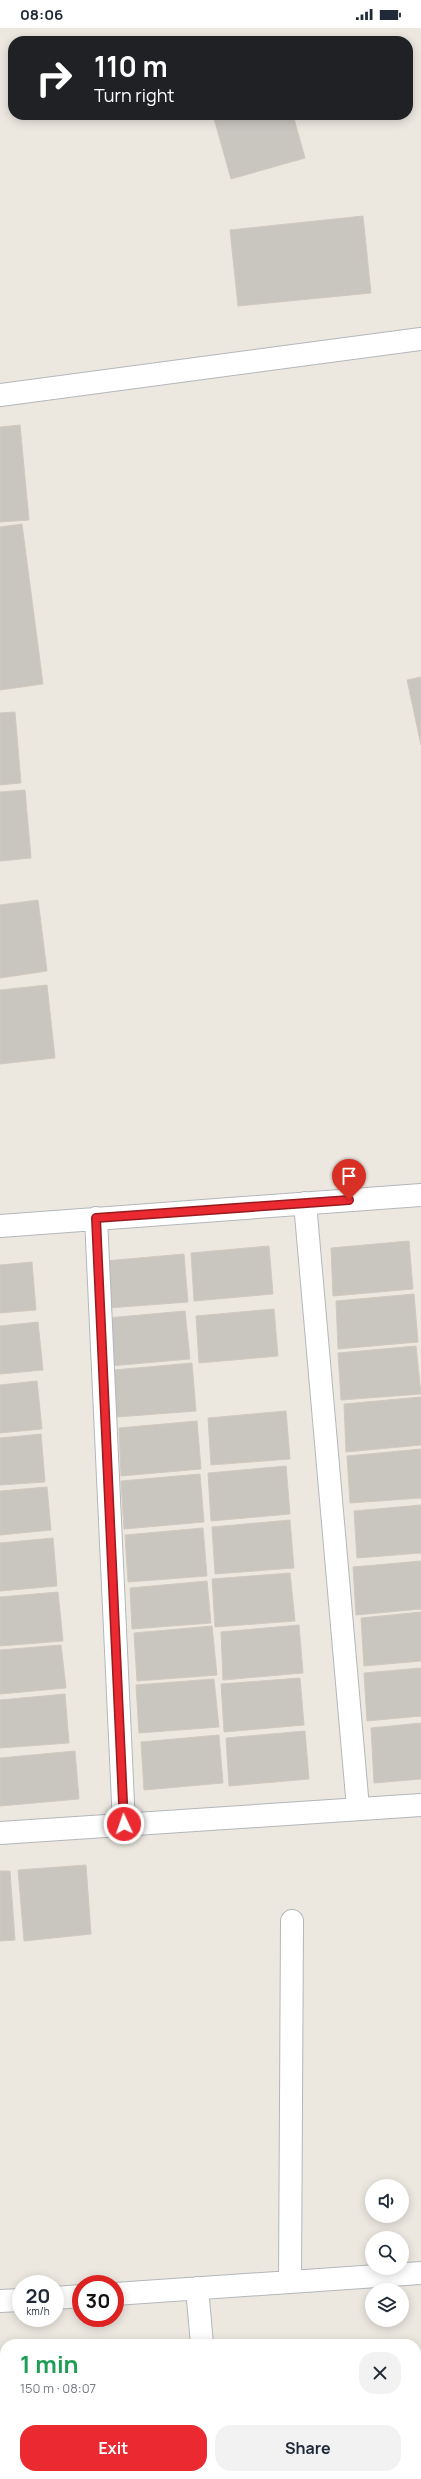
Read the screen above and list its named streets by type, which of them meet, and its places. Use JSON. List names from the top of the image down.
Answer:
{
  "page": {
    "status": "08:06",
    "turn": ["110 m", "Turn right"],
    "speed": "20 km/h",
    "limit": "30",
    "heading": ["1 min", "150 m · 08:07"],
    "buttons": ["Exit", "Share"]
  }
}
